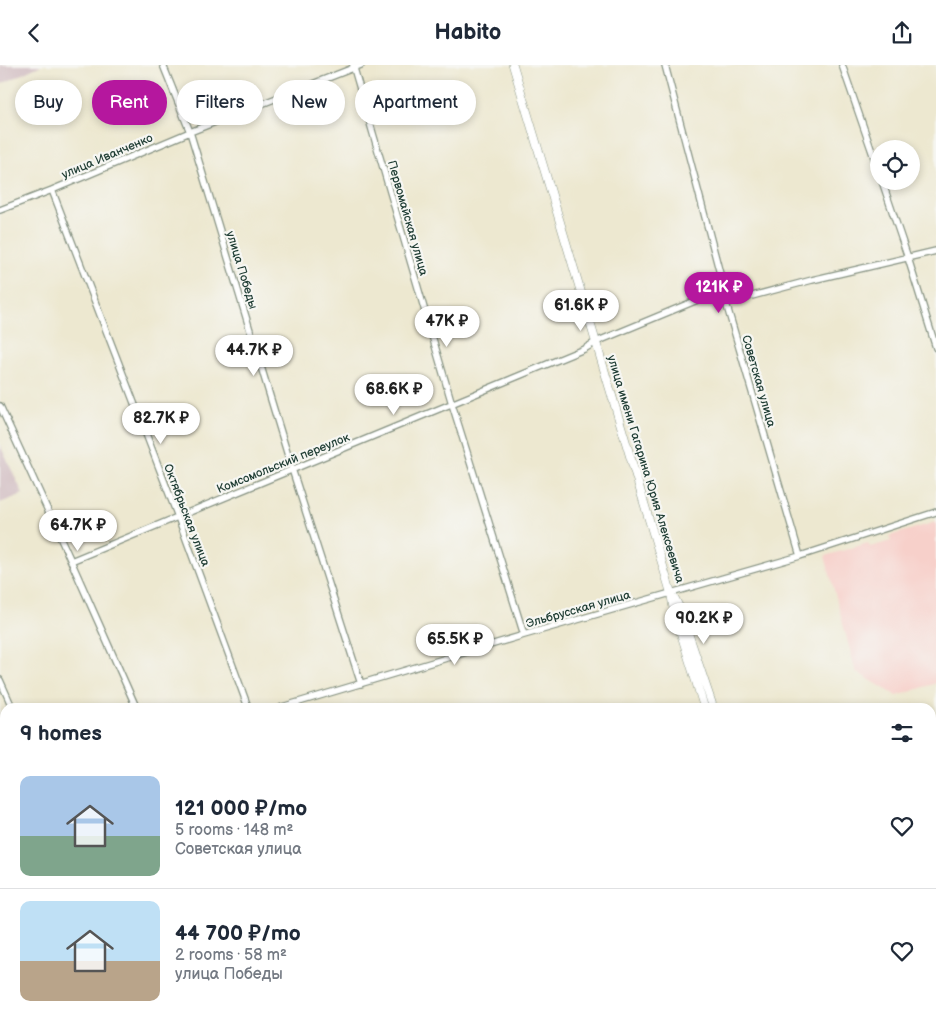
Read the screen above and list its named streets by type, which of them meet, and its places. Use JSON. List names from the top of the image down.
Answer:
{
  "streets": {
    "street": [
      "улица Иванченко",
      "Первомайская улица",
      "улица Победы",
      "Советская улица",
      "Комсомольский переулок",
      "улица имени Гагарина Юрия Алексеевича",
      "Октябрьская улица",
      "Эльбрусская улица"
    ]
  },
  "crossings": [
    ["улица Иванченко", "Первомайская улица"],
    ["улица Иванченко", "улица Победы"],
    ["улица Иванченко", "Октябрьская улица"],
    ["Первомайская улица", "Комсомольский переулок"],
    ["Первомайская улица", "Эльбрусская улица"],
    ["улица Победы", "Комсомольский переулок"],
    ["улица Победы", "Эльбрусская улица"],
    ["Советская улица", "Комсомольский переулок"],
    ["Советская улица", "Эльбрусская улица"],
    ["Комсомольский переулок", "улица имени Гагарина Юрия Алексеевича"],
    ["Комсомольский переулок", "Октябрьская улица"],
    ["улица имени Гагарина Юрия Алексеевича", "Эльбрусская улица"]
  ],
  "page": {
    "header": "Habito",
    "chip": [
      "Buy",
      "Rent",
      "Filters",
      "New",
      "Apartment"
    ],
    "price": [
      "121K ₽",
      "61.6K ₽",
      "47K ₽",
      "44.7K ₽",
      "68.6K ₽",
      "82.7K ₽",
      "64.7K ₽",
      "90.2K ₽",
      "65.5K ₽"
    ],
    "heading": "9 homes",
    "list": [
      {
        "name": "121 000 ₽/mo",
        "note": "5 rooms · 148 m² · Советская улица"
      },
      {
        "name": "44 700 ₽/mo",
        "note": "2 rooms · 58 m² · улица Победы"
      }
    ]
  }
}
